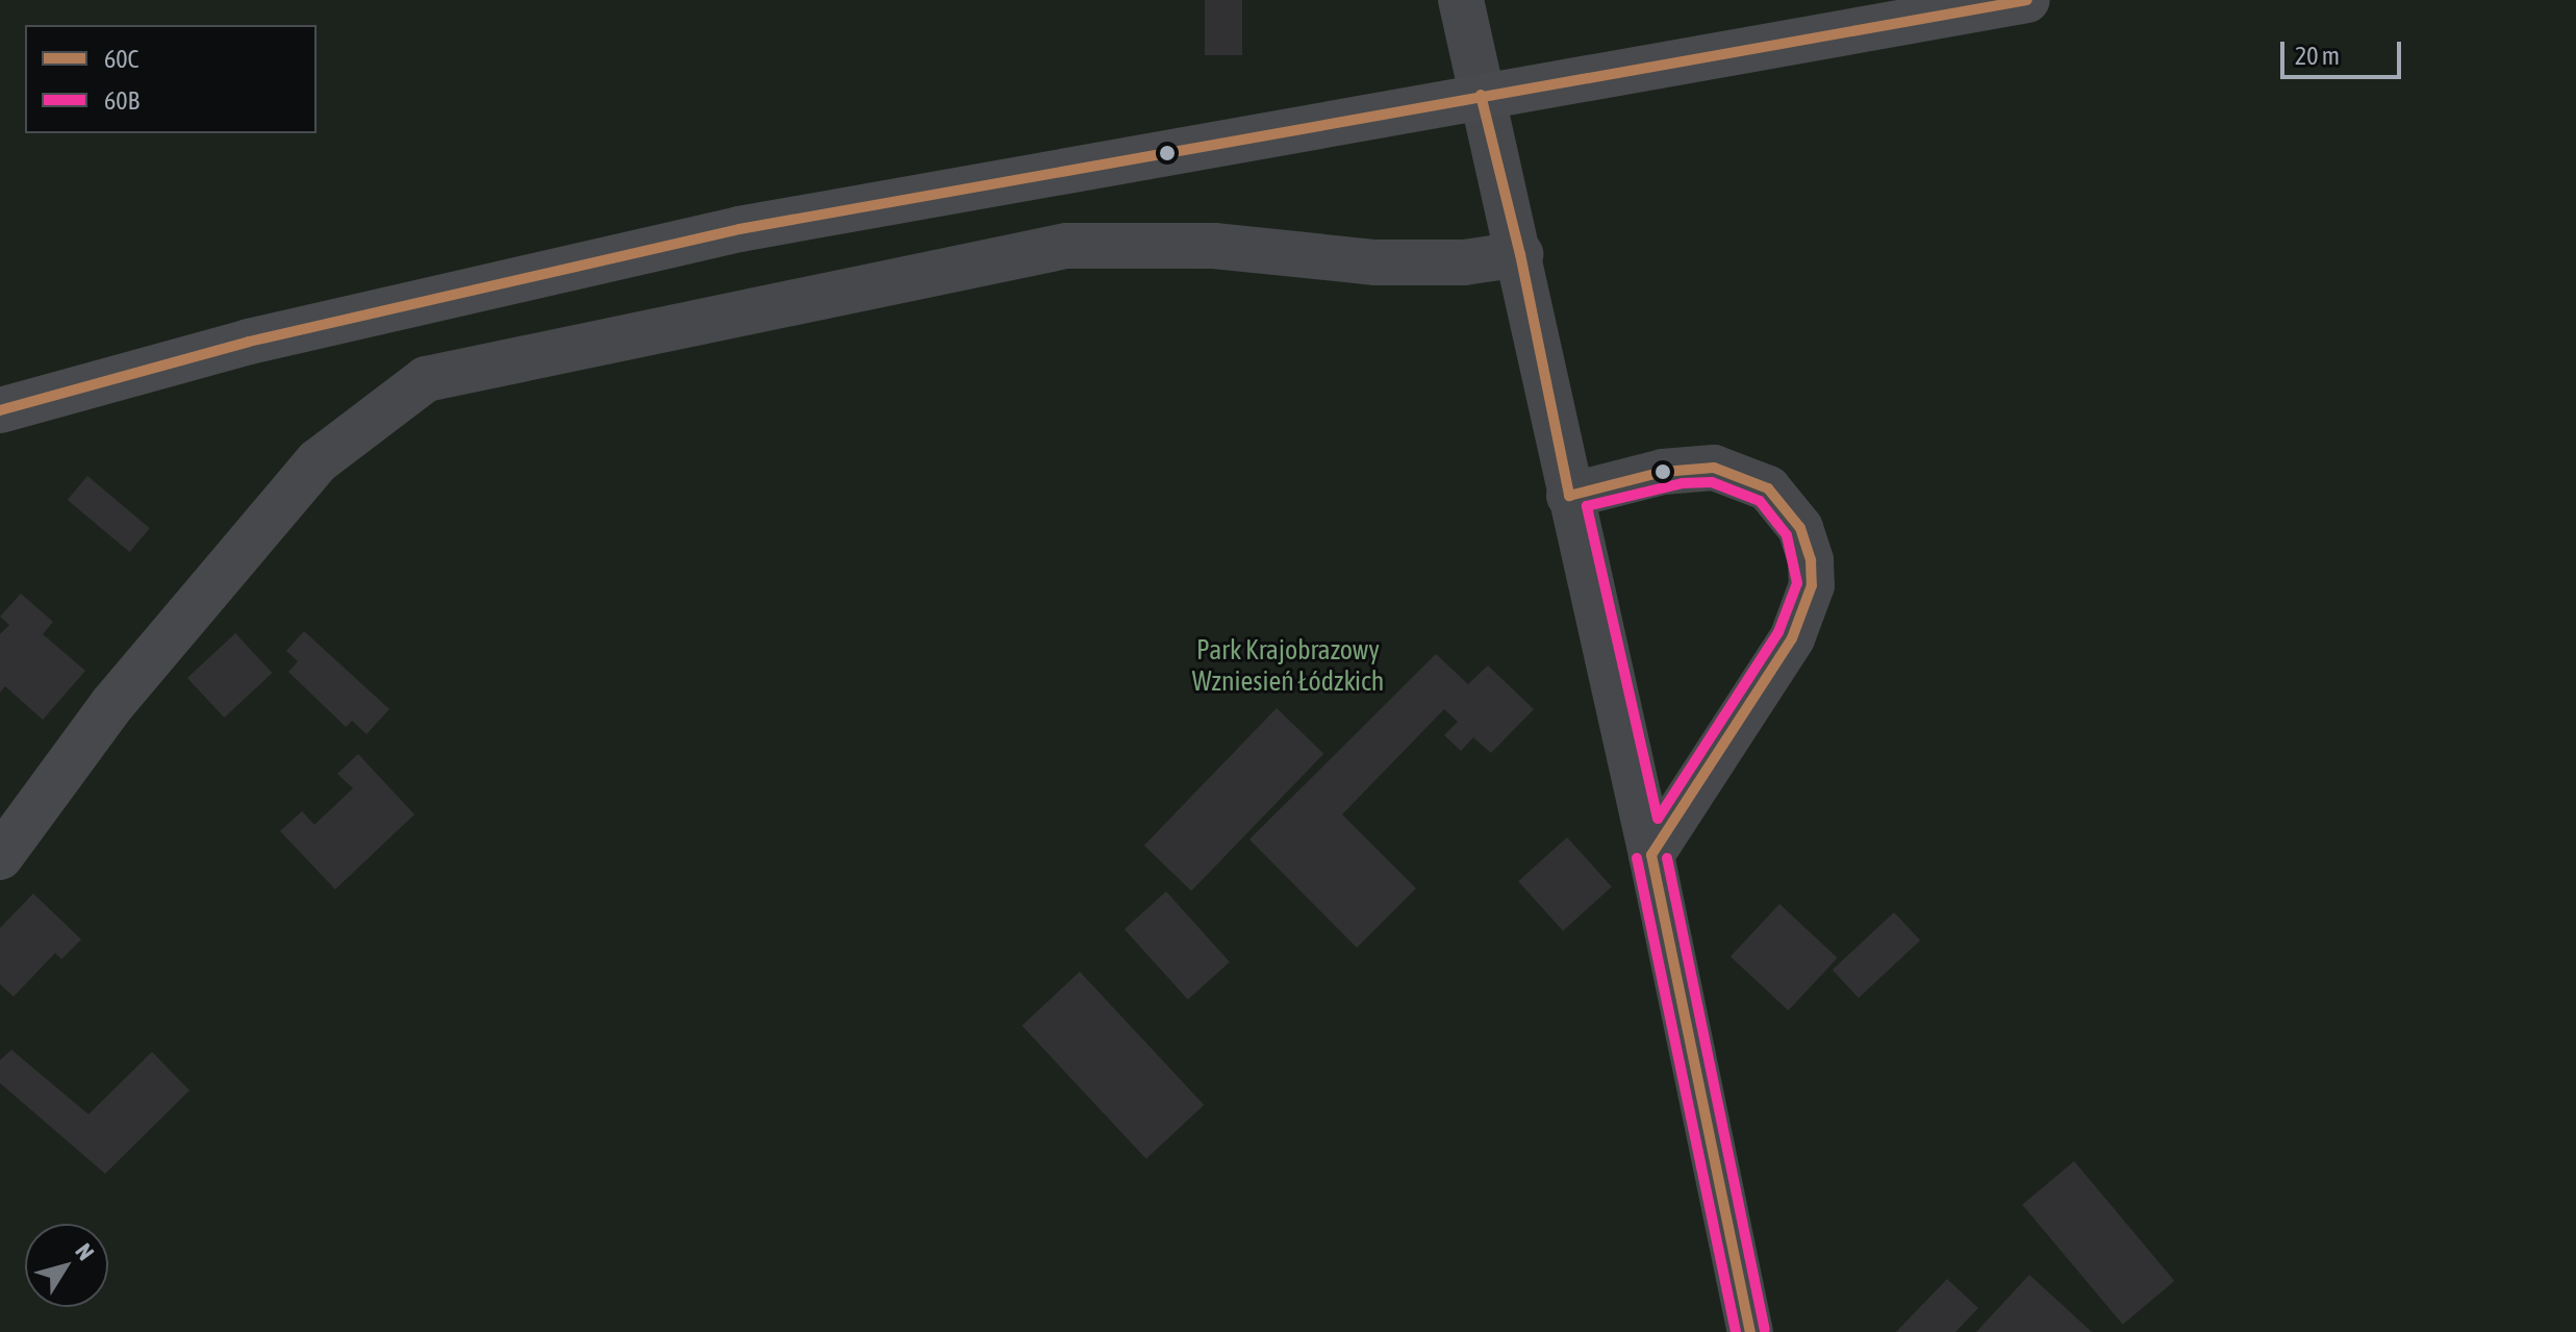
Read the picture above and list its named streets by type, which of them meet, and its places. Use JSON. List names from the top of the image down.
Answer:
{
  "parks": ["Park Krajobrazowy Wzniesień Łódzkich"],
  "lines": ["transit line 60C", "transit line 60B"],
  "legend": ["60C", "60B"],
  "scale_bar": "20 m",
  "north": "top right"
}
